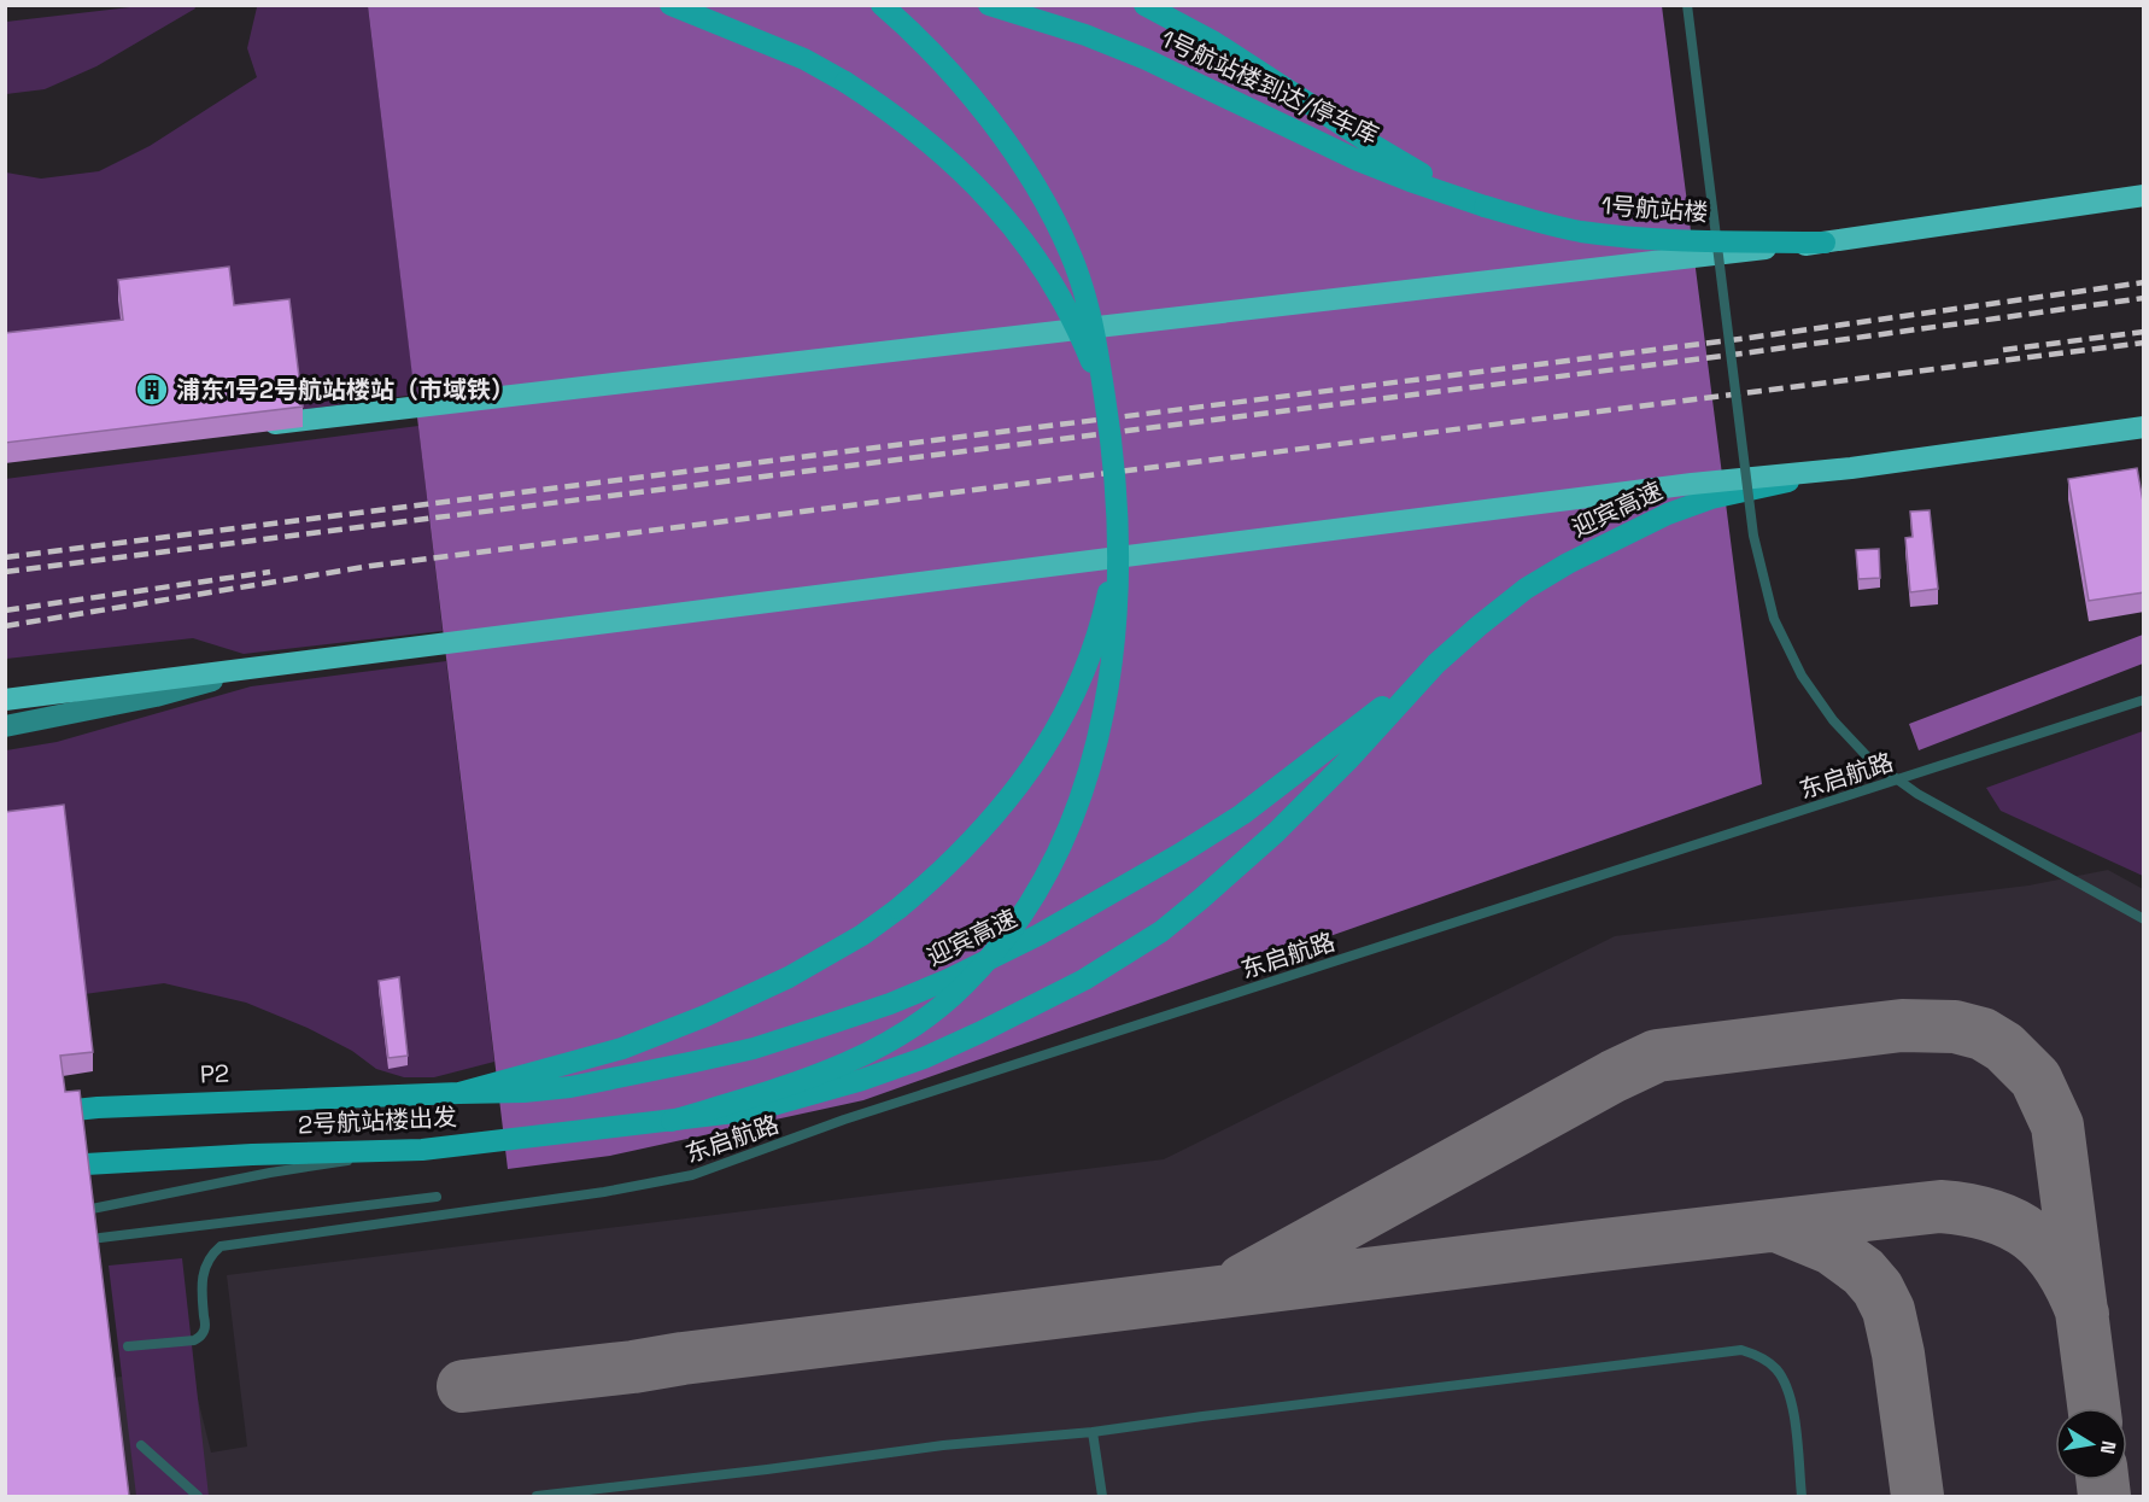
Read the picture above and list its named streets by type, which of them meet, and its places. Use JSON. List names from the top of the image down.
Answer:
{
  "streets": {
    "main road": [
      "1号航站楼到达/停车库",
      "1号航站楼",
      "迎宾高速",
      "P2",
      "2号航站楼出发"
    ],
    "lane": ["东启航路"]
  },
  "crossings": [
    ["1号航站楼到达/停车库", "1号航站楼"],
    ["迎宾高速", "P2"],
    ["迎宾高速", "2号航站楼出发"]
  ],
  "places": {
    "building": ["浦东1号2号航站楼站（市域铁）"]
  },
  "north": "right"
}
